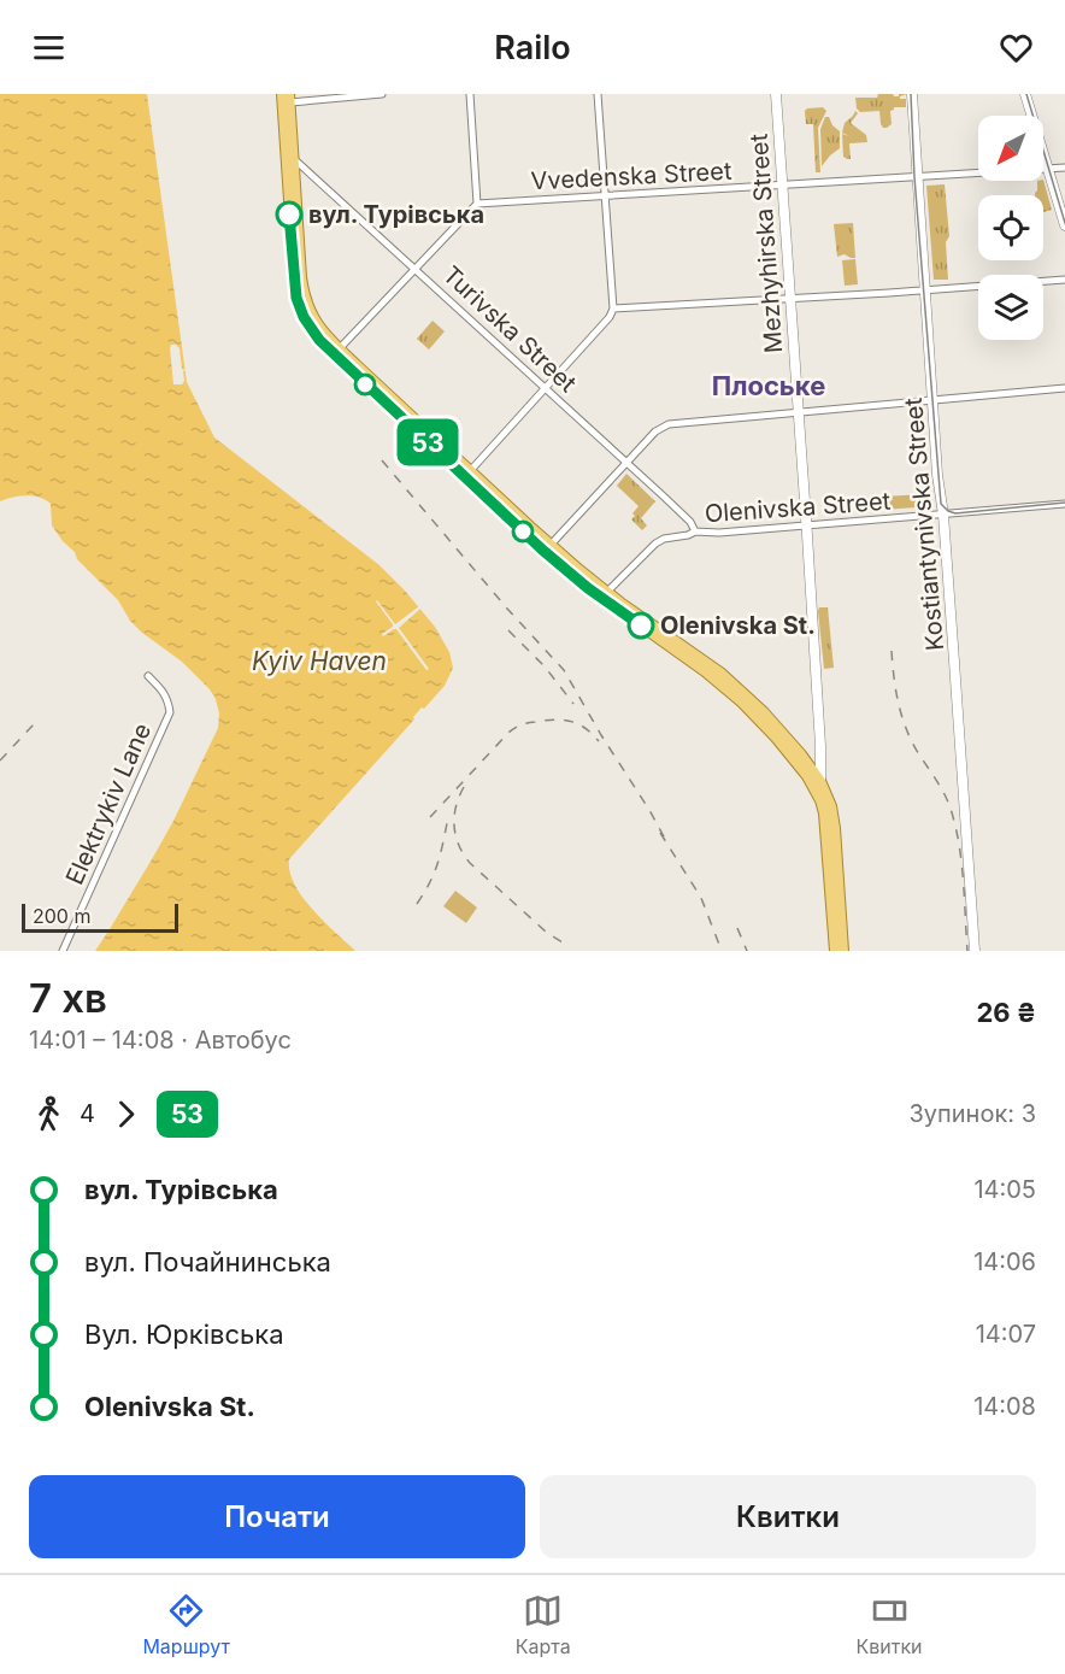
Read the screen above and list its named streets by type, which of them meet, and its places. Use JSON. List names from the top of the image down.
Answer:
{
  "streets": {
    "main road": ["Mezhyhirska Street", "Kostiantynivska Street"],
    "street": [
      "Vvedenska Street",
      "Turivska Street",
      "Olenivska Street",
      "Elektrykiv Lane"
    ]
  },
  "crossings": [
    ["Vvedenska Street", "Mezhyhirska Street"],
    ["Vvedenska Street", "Kostiantynivska Street"],
    ["Mezhyhirska Street", "Olenivska Street"],
    ["Turivska Street", "Olenivska Street"],
    ["Olenivska Street", "Kostiantynivska Street"]
  ],
  "districts": ["Плоське"],
  "water": ["Kyiv Haven"],
  "places": ["вул. Турівська", "Olenivska St."],
  "lines": ["bus line 53"],
  "scale_bar": "200 m",
  "north": "bottom left",
  "page": {
    "header": "Railo",
    "on_map": "53",
    "scale": "200 m",
    "heading": ["7 хв", "14:01 – 14:08 · Автобус", "26 ₴"],
    "legs": ["4", "53", "Зупинок: 3"],
    "list": [
      {
        "name": "вул. Турівська",
        "value": "14:05"
      },
      {
        "name": "вул. Почайнинська",
        "value": "14:06"
      },
      {
        "name": "Вул. Юрківська",
        "value": "14:07"
      },
      {
        "name": "Olenivska St.",
        "value": "14:08"
      }
    ],
    "buttons": ["Почати", "Квитки"],
    "tabs": ["Маршрут", "Карта", "Квитки"]
  }
}
